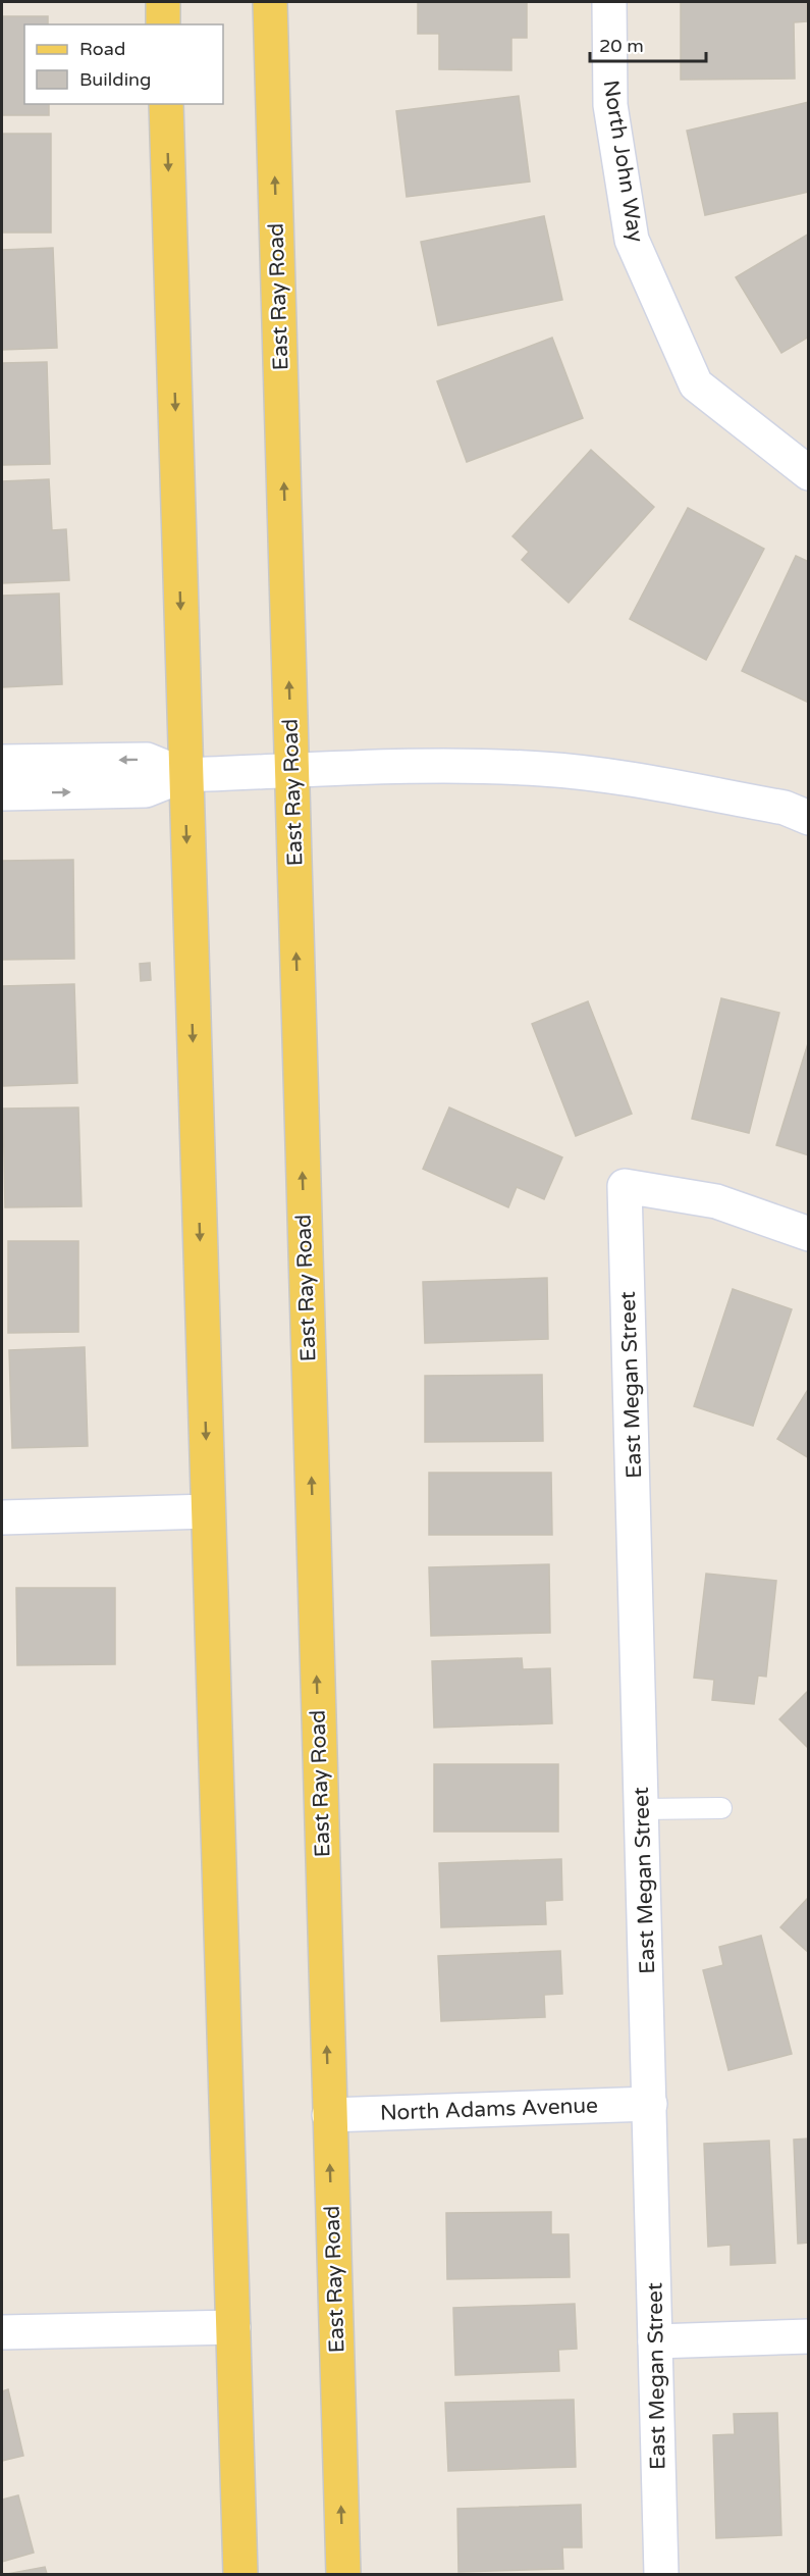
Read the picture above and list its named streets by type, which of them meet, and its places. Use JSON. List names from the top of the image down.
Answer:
{
  "streets": {
    "main road": ["East Ray Road"],
    "street": ["North John Way", "East Megan Street", "North Adams Avenue"]
  },
  "crossings": [
    ["East Ray Road", "North Adams Avenue"],
    ["East Megan Street", "North Adams Avenue"]
  ],
  "legend": ["Road", "Building"],
  "scale_bar": "20 m"
}
